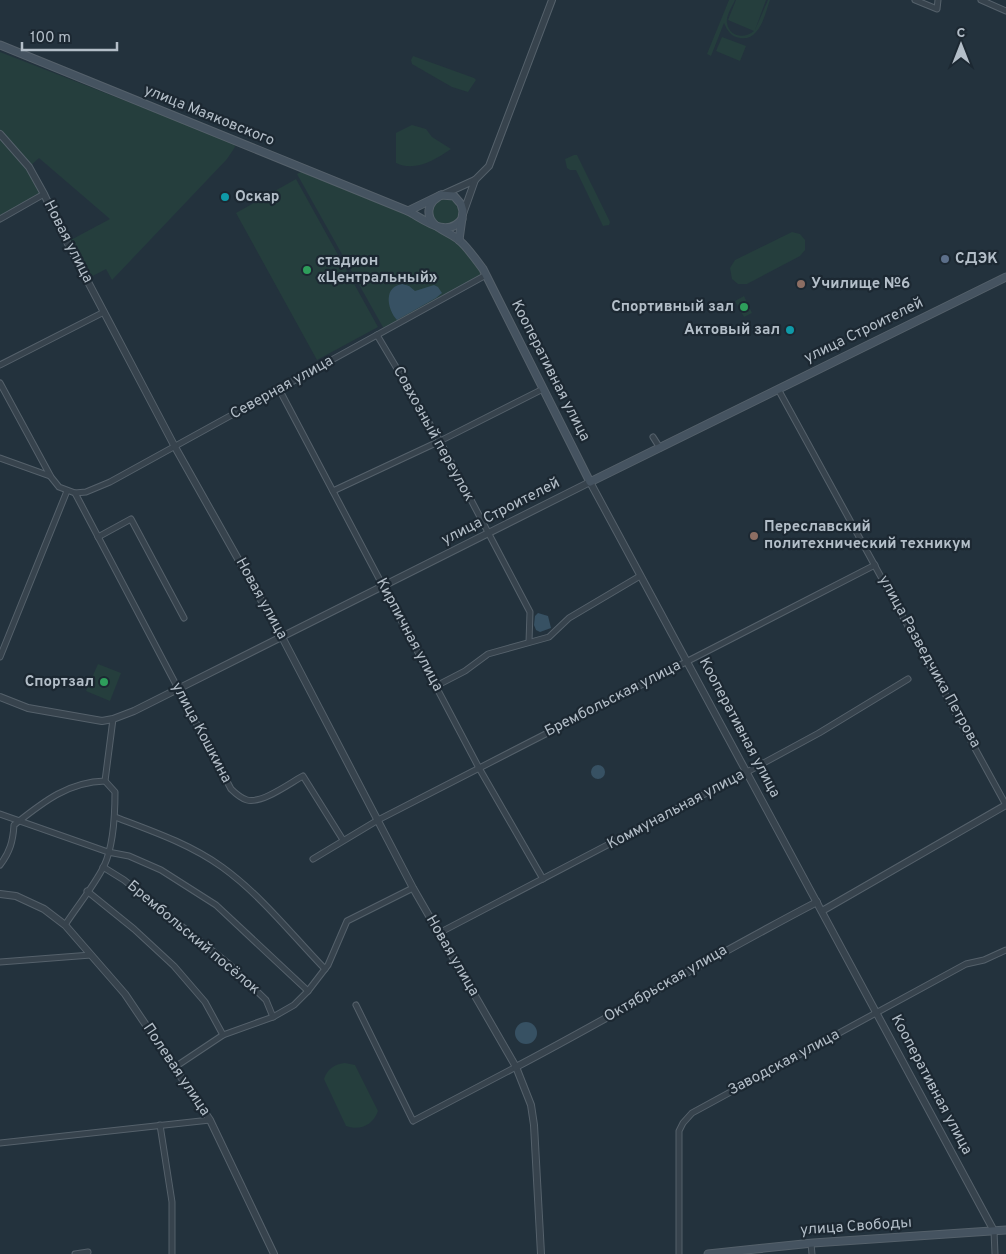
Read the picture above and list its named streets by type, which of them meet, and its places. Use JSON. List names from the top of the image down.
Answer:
{
  "streets": {
    "main road": [
      "улица Маяковского",
      "улица Строителей",
      "Кооперативная улица",
      "улица Свободы"
    ],
    "street": [
      "Новая улица",
      "Северная улица",
      "Совхозный переулок",
      "Кирпичная улица",
      "улица Разведчика Петрова",
      "Брембольская улица",
      "улица Кошкина",
      "Коммунальная улица",
      "Брембольский посёлок",
      "Октябрьская улица",
      "Заводская улица",
      "Полевая улица"
    ]
  },
  "crossings": [
    ["улица Маяковского", "Кооперативная улица"],
    ["Новая улица", "улица Строителей"],
    ["Новая улица", "Северная улица"],
    ["Новая улица", "Брембольская улица"],
    ["Новая улица", "Коммунальная улица"],
    ["Новая улица", "Октябрьская улица"],
    ["улица Строителей", "Кооперативная улица"],
    ["улица Строителей", "Совхозный переулок"],
    ["улица Строителей", "Кирпичная улица"],
    ["улица Строителей", "улица Разведчика Петрова"],
    ["улица Строителей", "улица Кошкина"],
    ["Кооперативная улица", "Северная улица"],
    ["Кооперативная улица", "Брембольская улица"],
    ["Кооперативная улица", "Коммунальная улица"],
    ["Кооперативная улица", "Октябрьская улица"],
    ["Кооперативная улица", "Заводская улица"],
    ["Кооперативная улица", "улица Свободы"],
    ["Северная улица", "Совхозный переулок"],
    ["Северная улица", "Кирпичная улица"],
    ["Северная улица", "улица Кошкина"],
    ["Кирпичная улица", "Брембольская улица"],
    ["Кирпичная улица", "Коммунальная улица"],
    ["улица Разведчика Петрова", "Брембольская улица"],
    ["Брембольская улица", "улица Кошкина"]
  ],
  "places": [
    "Оскар",
    "СДЭК",
    "стадион «Центральный»",
    "Училище №6",
    "Спортивный зал",
    "Актовый зал",
    "Переславский политехнический техникум",
    "Спортзал"
  ],
  "scale_bar": "100 m",
  "north": "top"
}
